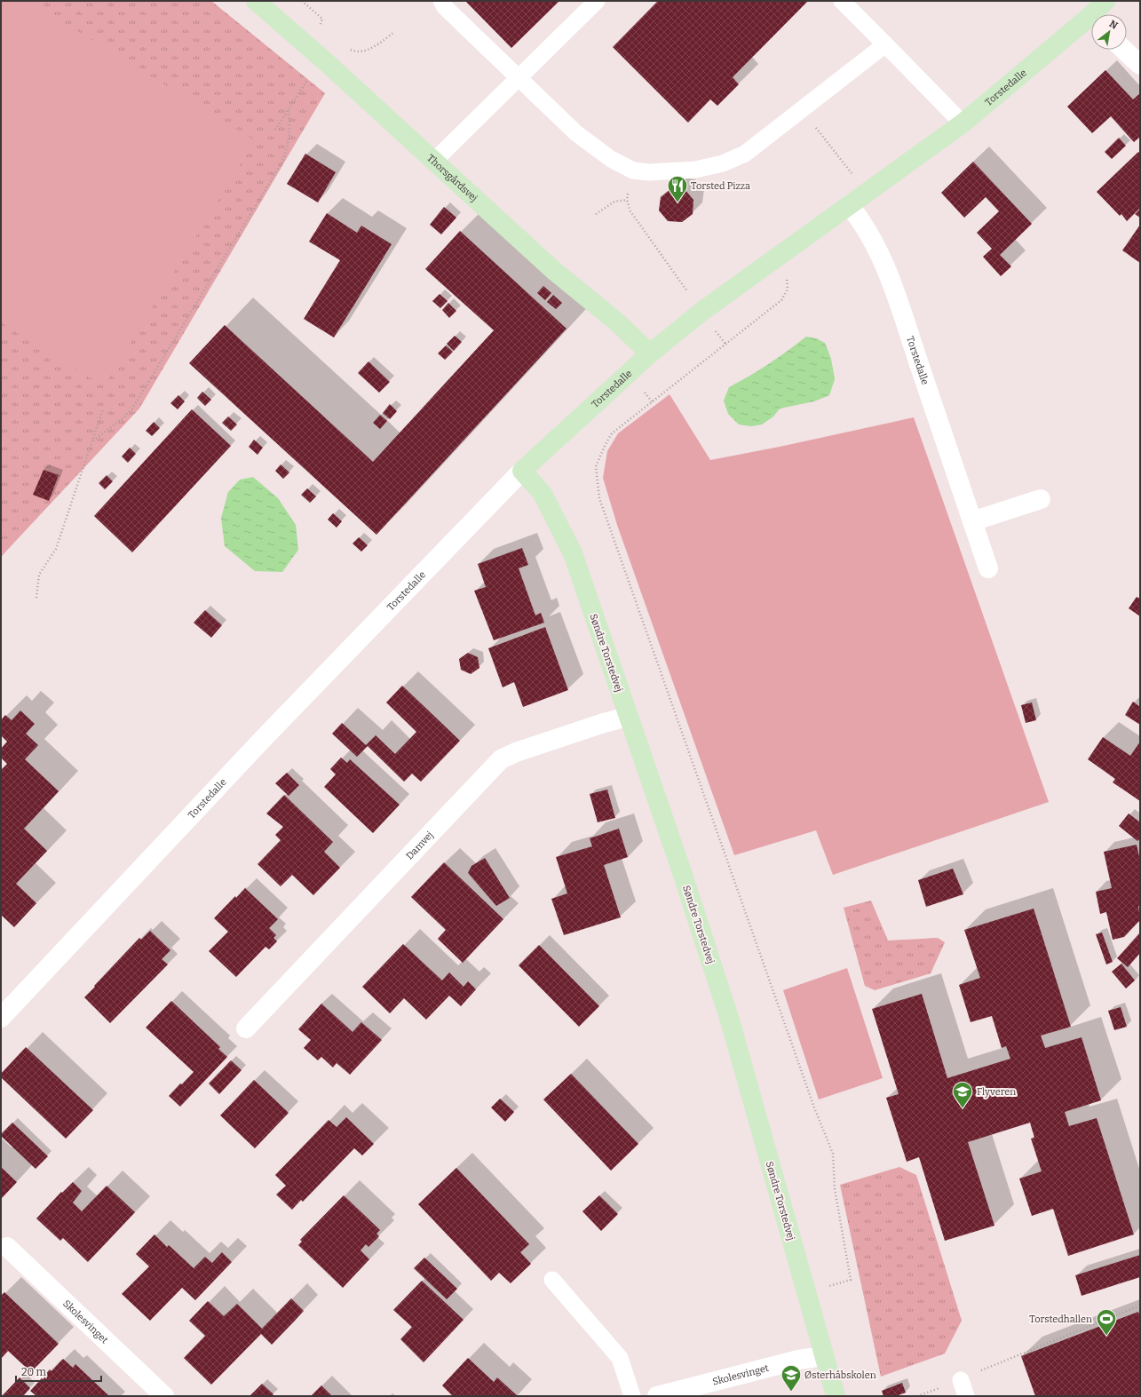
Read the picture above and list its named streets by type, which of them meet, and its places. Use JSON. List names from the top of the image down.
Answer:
{
  "streets": {
    "street": [
      "Torstedalle",
      "Thorsgårdsvej",
      "Søndre Torstedvej",
      "Damvej",
      "Skolesvinget"
    ]
  },
  "crossings": [
    ["Torstedalle", "Thorsgårdsvej"],
    ["Torstedalle", "Søndre Torstedvej"],
    ["Søndre Torstedvej", "Damvej"],
    ["Søndre Torstedvej", "Skolesvinget"]
  ],
  "places": {
    "restaurant": ["Torsted Pizza"],
    "school or university": ["Flyveren", "Østerhåbskolen"],
    "sports": ["Torstedhallen"]
  },
  "scale_bar": "20 m",
  "north": "top right"
}
